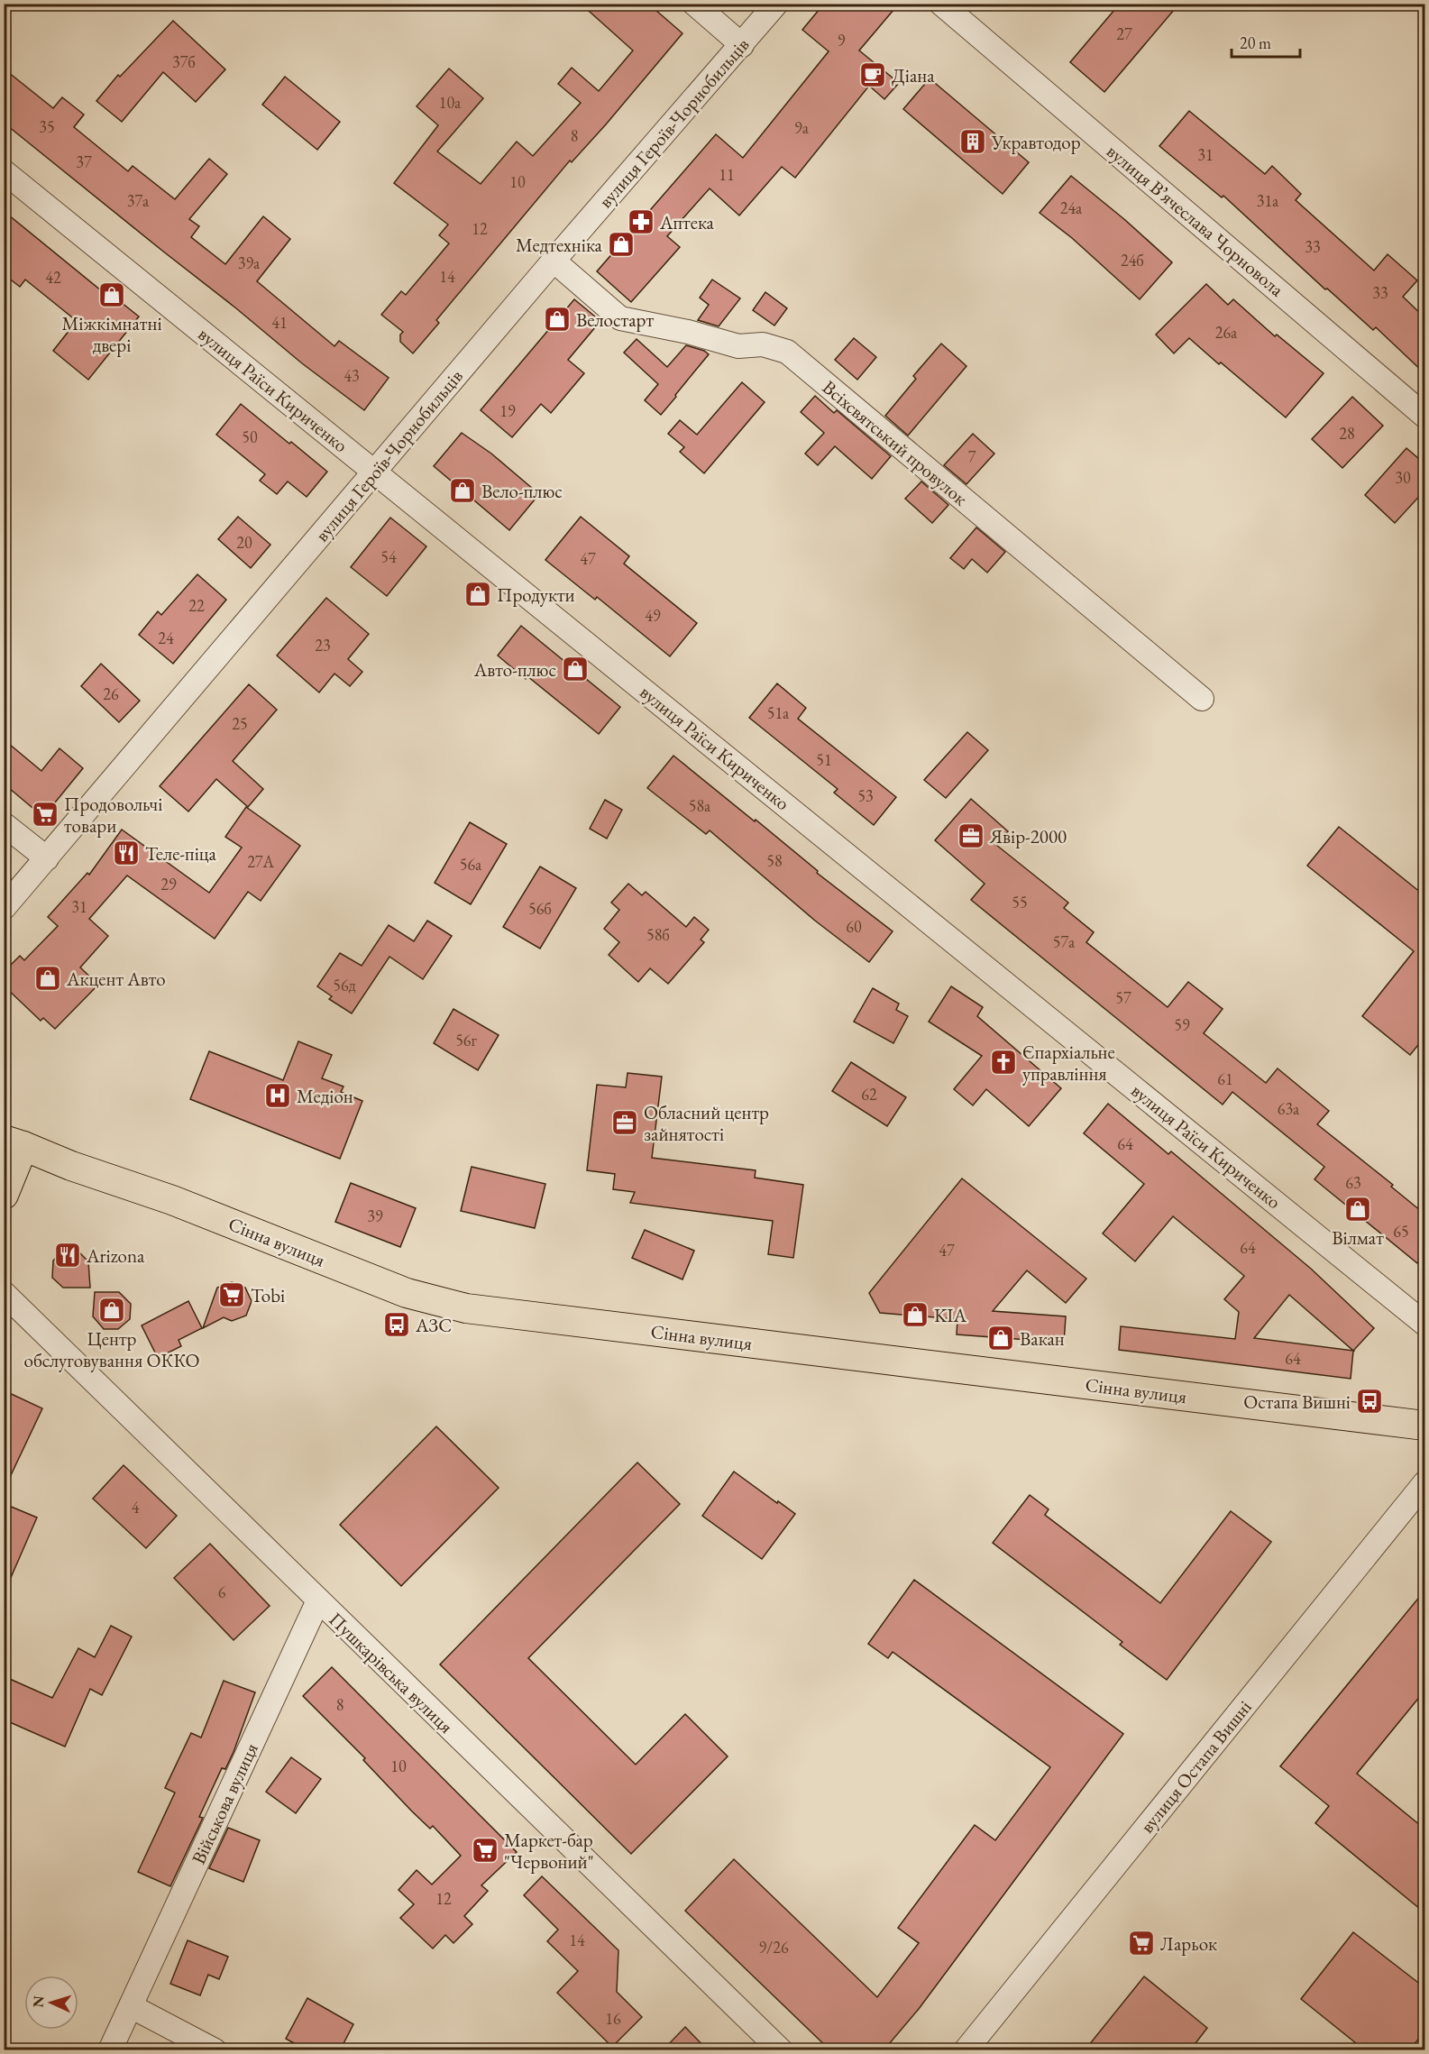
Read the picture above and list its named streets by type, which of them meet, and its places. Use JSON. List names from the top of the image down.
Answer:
{
  "streets": {
    "main road": ["Сінна вулиця"],
    "street": [
      "вулиця Героїв-Чорнобильців",
      "вулиця Вʼячеслава Чорновола",
      "вулиця Раїси Кириченко",
      "Всіхсвятський провулок",
      "Пушкарівська вулиця",
      "вулиця Остапа Вишні",
      "Військова вулиця"
    ]
  },
  "crossings": [
    ["вулиця Героїв-Чорнобильців", "вулиця Раїси Кириченко"],
    ["вулиця Героїв-Чорнобильців", "Всіхсвятський провулок"],
    ["Пушкарівська вулиця", "Військова вулиця"]
  ],
  "places": {
    "cafe": ["Діана"],
    "building": ["Укравтодор"],
    "pharmacy": ["Аптека"],
    "shop": [
      "Медтехніка",
      "Міжкімнатні двері",
      "Велостарт",
      "Вело-плюс",
      "Продукти",
      "Авто-плюс",
      "Акцент Авто",
      "Вілмат",
      "Центр обслуговування ОККО",
      "KIA",
      "Вакан"
    ],
    "supermarket": [
      "Продовольчі товари",
      "Tobi",
      "Маркет-бар \"Червоний\"",
      "Ларьок"
    ],
    "office": ["Явір-2000", "Обласний центр зайнятості"],
    "restaurant": ["Теле-піца", "Arizona"],
    "church": ["Єпархіальне управління"],
    "hospital": ["Медіон"],
    "bus stop": ["АЗС", "Остапа Вишні"]
  },
  "house_numbers": [
    "27",
    "9",
    "37б",
    "10а",
    "35",
    "9а",
    "8",
    "31",
    "37",
    "11",
    "10",
    "37а",
    "31а",
    "24а",
    "12",
    "33",
    "24б",
    "39а",
    "14",
    "42",
    "33",
    "41",
    "26а",
    "43",
    "19",
    "28",
    "50",
    "7",
    "30",
    "20",
    "54",
    "47",
    "22",
    "49",
    "24",
    "23",
    "26",
    "51а",
    "25",
    "51",
    "53",
    "58а",
    "58",
    "27А",
    "56а",
    "29",
    "55",
    "31",
    "56б",
    "60",
    "58б",
    "57а",
    "56д",
    "57",
    "59",
    "56г",
    "61",
    "62",
    "63а",
    "64",
    "63",
    "39",
    "65",
    "64",
    "47",
    "64",
    "4",
    "6",
    "8",
    "10",
    "12",
    "14",
    "9/26",
    "16"
  ],
  "scale_bar": "20 m",
  "north": "left"
}
